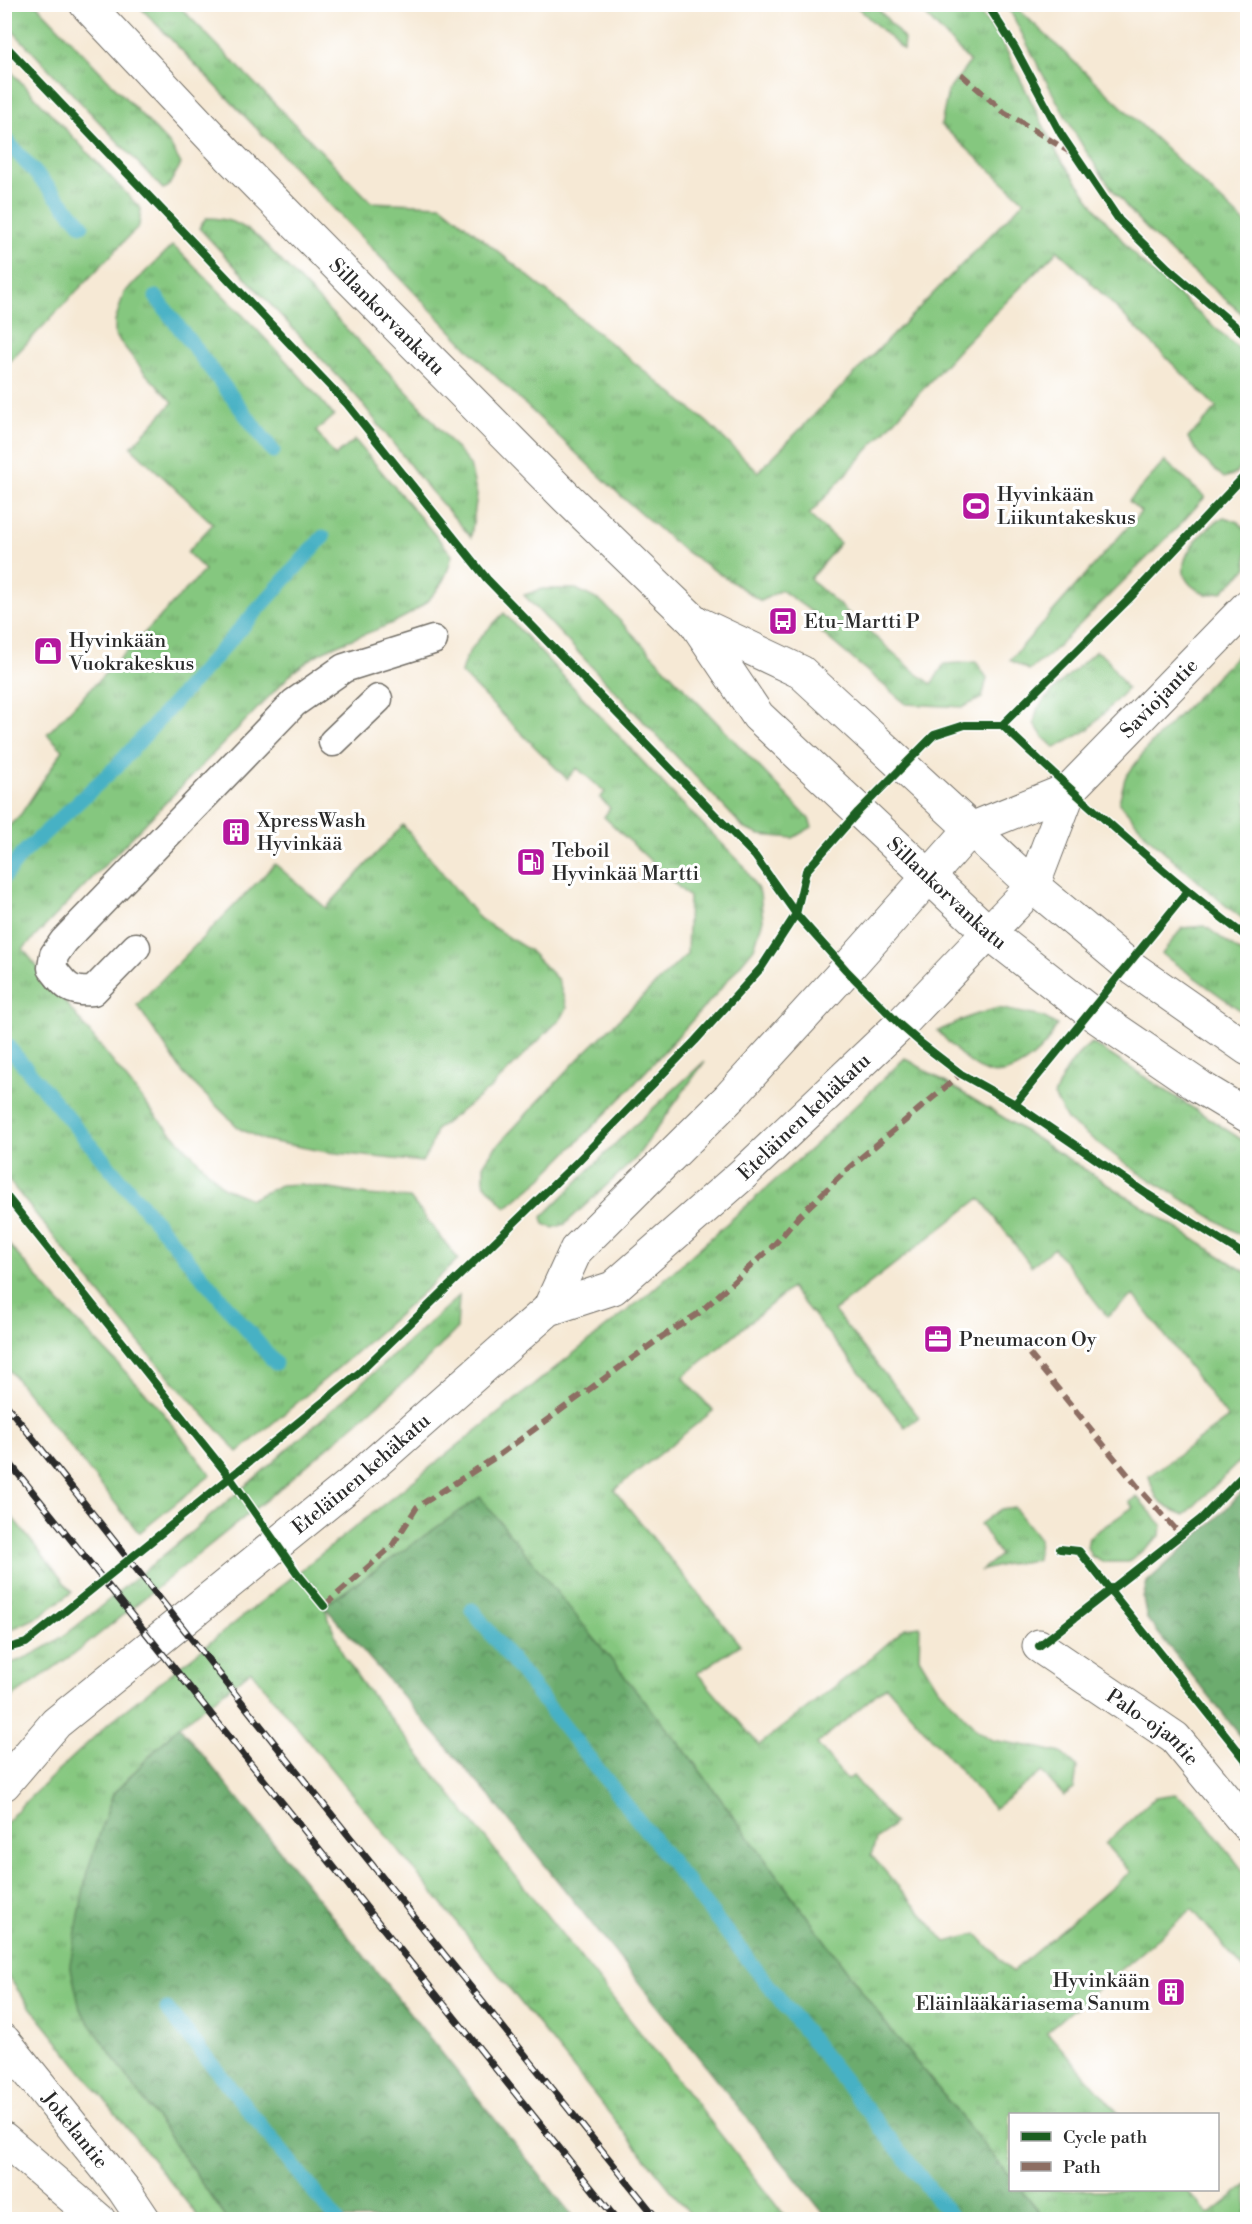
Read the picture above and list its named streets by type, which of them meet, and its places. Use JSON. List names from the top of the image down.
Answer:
{
  "streets": {
    "main road": [
      "Sillankorvankatu",
      "Saviojantie",
      "Eteläinen kehäkatu",
      "Palo-ojantie",
      "Jokelantie"
    ]
  },
  "crossings": [
    ["Sillankorvankatu", "Saviojantie"],
    ["Sillankorvankatu", "Eteläinen kehäkatu"],
    ["Saviojantie", "Eteläinen kehäkatu"]
  ],
  "places": {
    "sports": ["Hyvinkään Liikuntakeskus"],
    "bus stop": ["Etu-Martti P"],
    "shop": ["Hyvinkään Vuokrakeskus"],
    "building": ["XpressWash Hyvinkää", "Hyvinkään Eläinlääkäriasema Sanum"],
    "fuel station": ["Teboil Hyvinkää Martti"],
    "office": ["Pneumacon Oy"]
  },
  "legend": ["Cycle path", "Path"]
}
